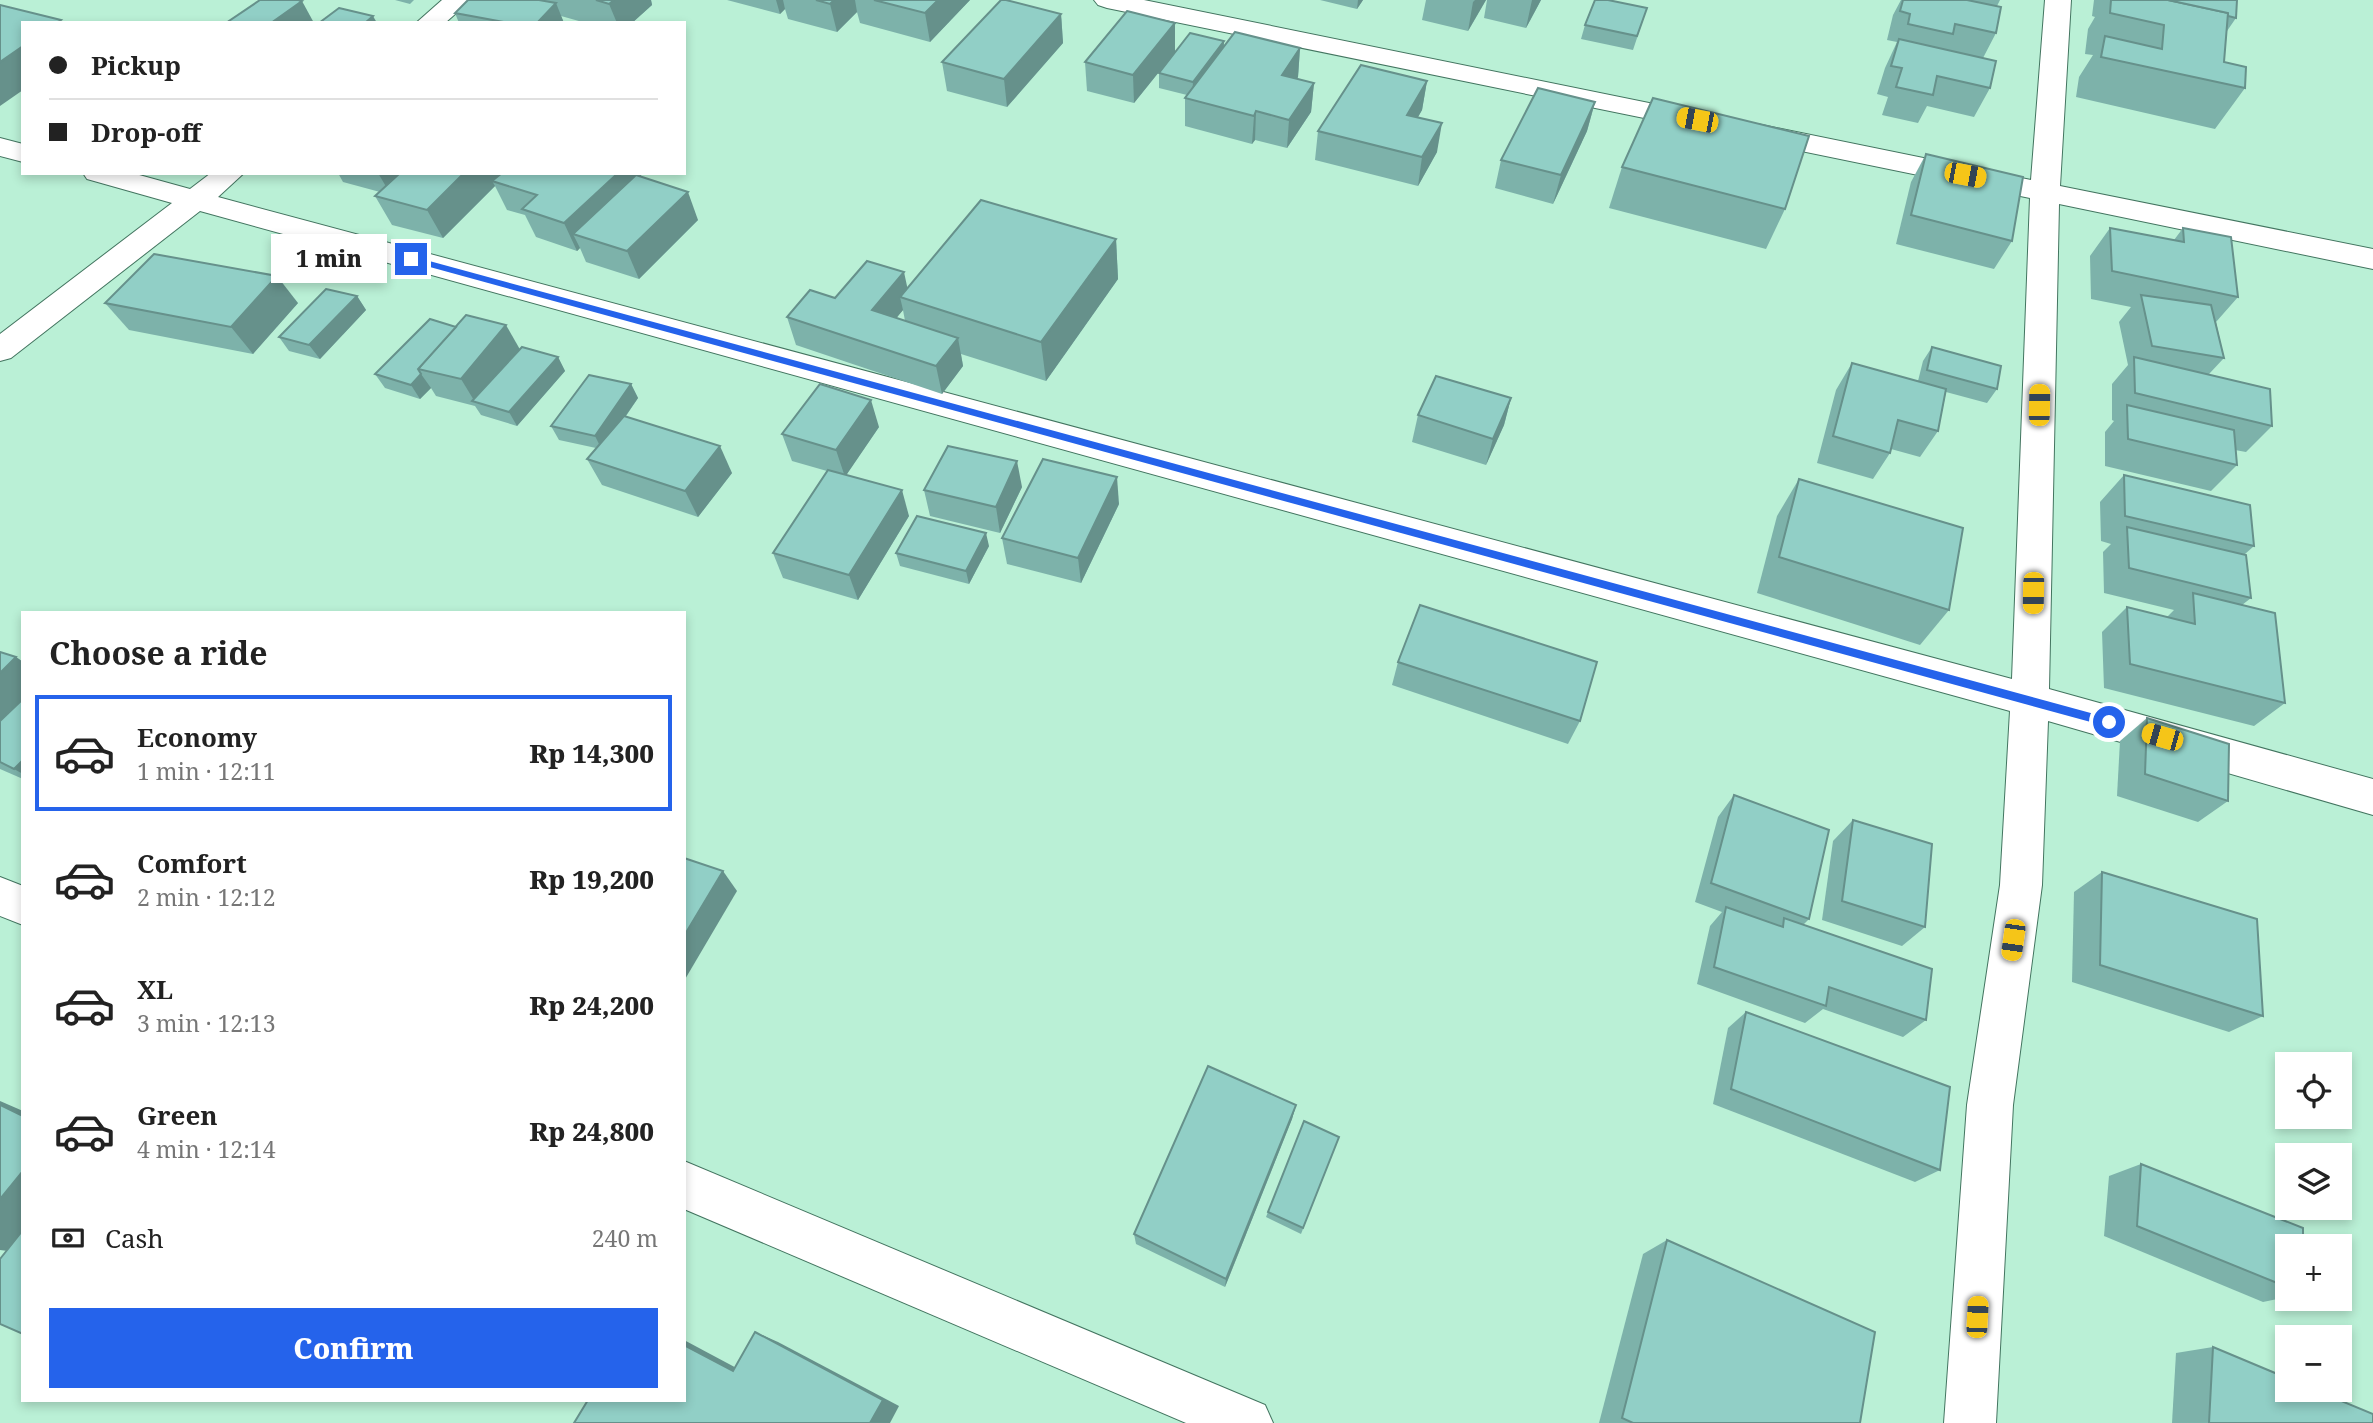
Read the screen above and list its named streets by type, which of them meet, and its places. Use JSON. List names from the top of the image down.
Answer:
{
  "page": {
    "banner": ["Pickup", "Drop-off"],
    "bubble": "1 min",
    "heading": "Choose a ride",
    "list": [
      {
        "name": "Economy",
        "note": "1 min · 12:11",
        "value": "Rp 14,300"
      },
      {
        "name": "Comfort",
        "note": "2 min · 12:12",
        "value": "Rp 19,200"
      },
      {
        "name": "XL",
        "note": "3 min · 12:13",
        "value": "Rp 24,200"
      },
      {
        "name": "Green",
        "note": "4 min · 12:14",
        "value": "Rp 24,800"
      }
    ],
    "map_buttons": ["+", "−"],
    "pay": ["Cash", "240 m"],
    "buttons": "Confirm"
  }
}
